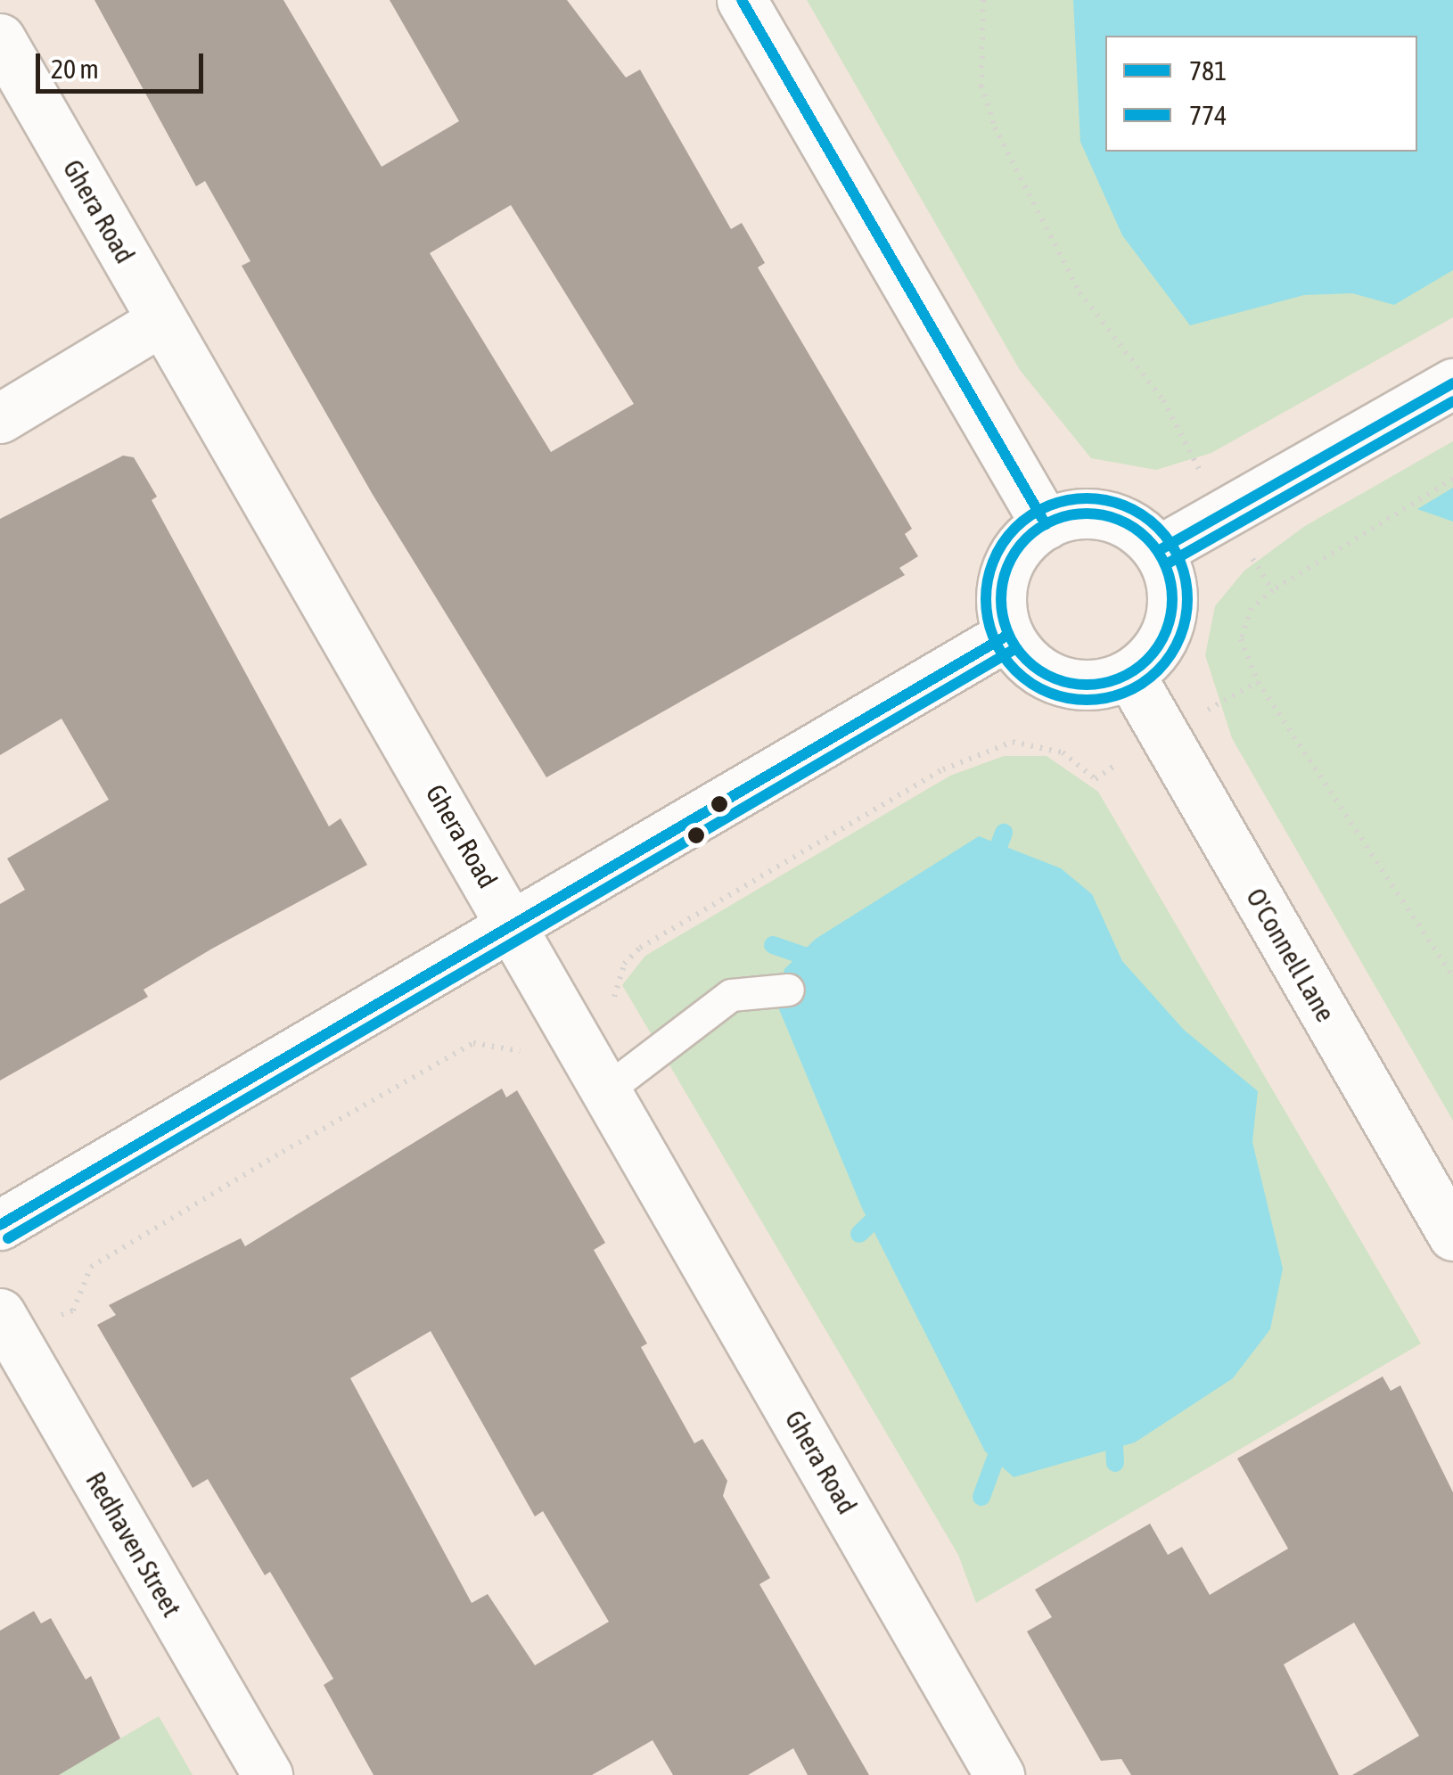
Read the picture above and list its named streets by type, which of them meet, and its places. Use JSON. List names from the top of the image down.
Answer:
{
  "streets": {
    "street": ["Ghera Road", "O'Connell Lane", "Redhaven Street"]
  },
  "lines": ["transit line 781", "transit line 774"],
  "legend": ["781", "774"],
  "scale_bar": "20 m"
}
